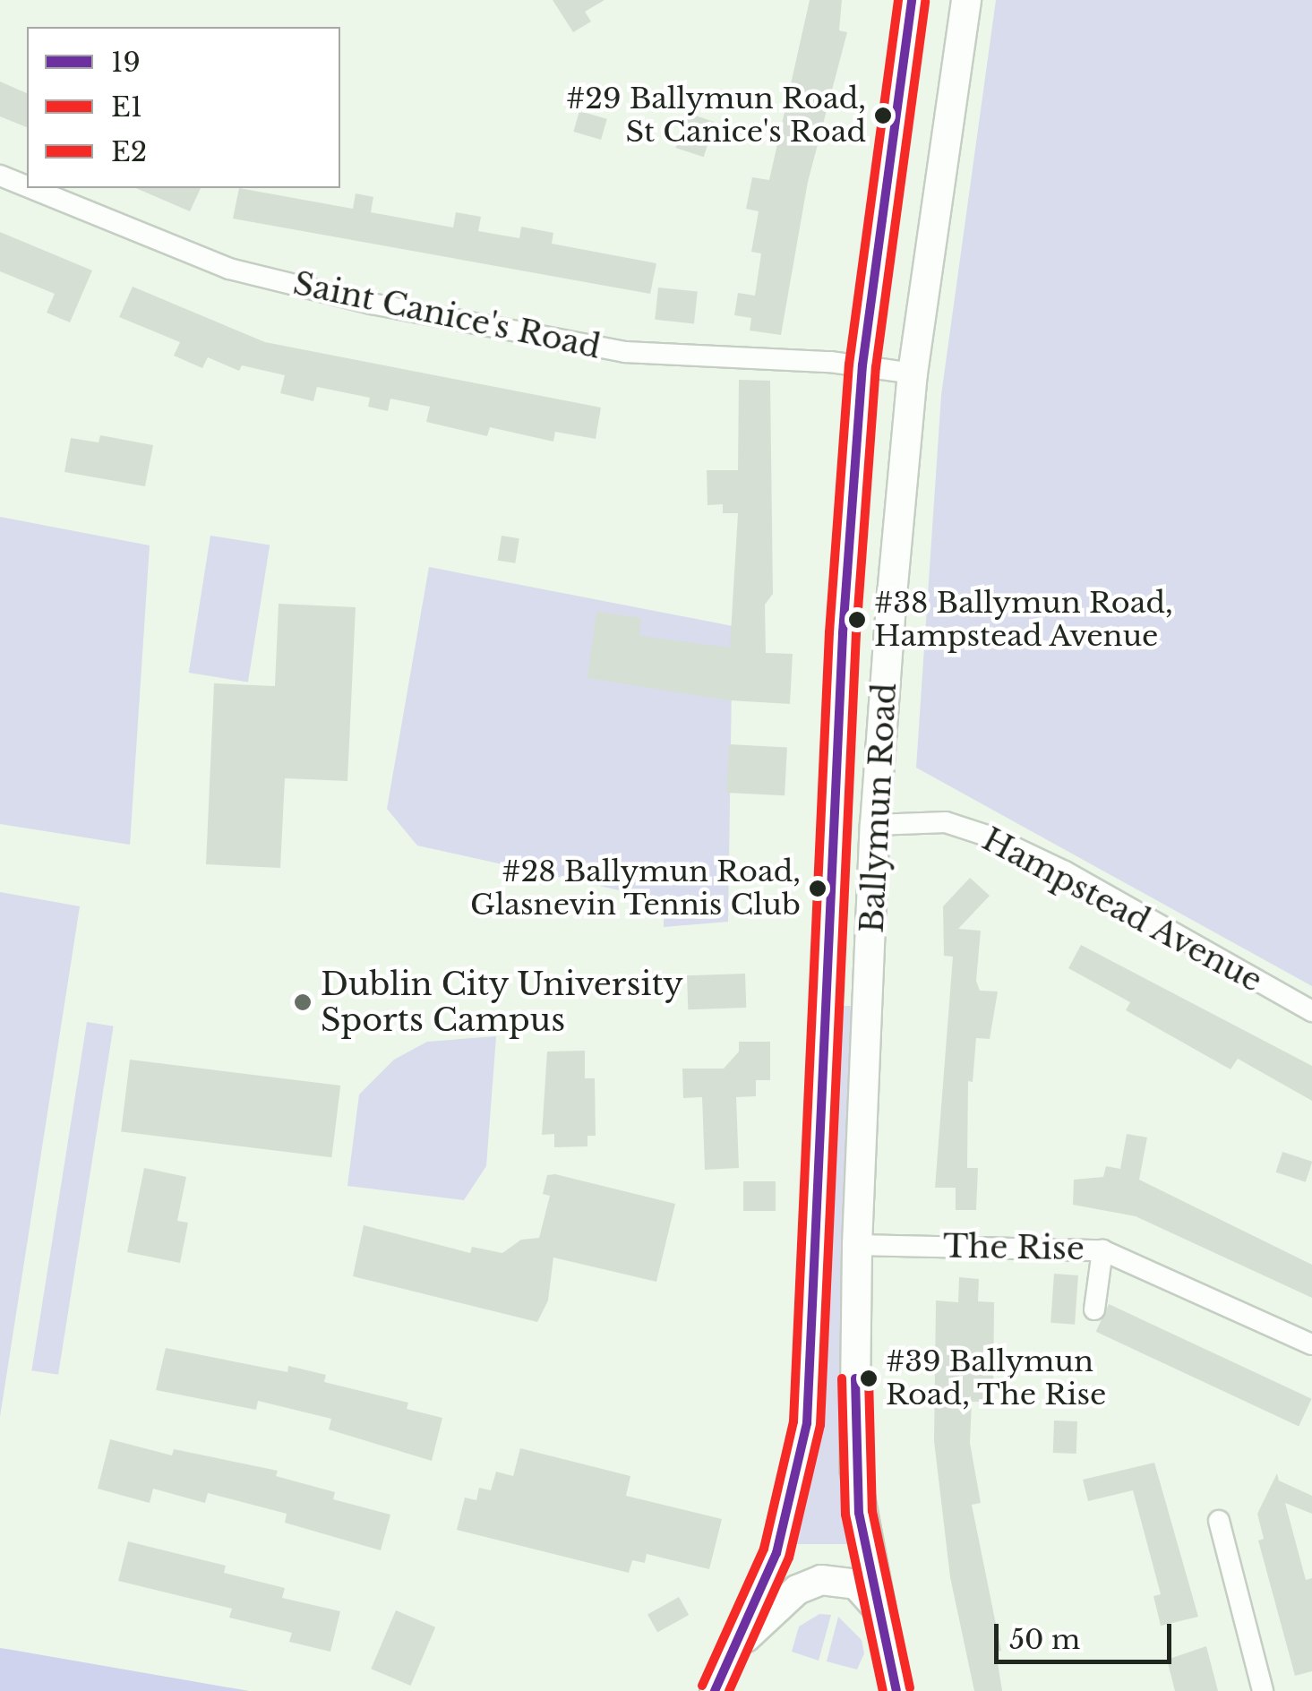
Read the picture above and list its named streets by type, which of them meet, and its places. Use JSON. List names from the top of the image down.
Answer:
{
  "streets": {
    "main road": ["Ballymun Road"],
    "street": ["Saint Canice's Road", "Hampstead Avenue", "The Rise"]
  },
  "crossings": [
    ["Saint Canice's Road", "Ballymun Road"],
    ["Ballymun Road", "Hampstead Avenue"],
    ["Ballymun Road", "The Rise"]
  ],
  "places": [
    "#29 Ballymun Road, St Canice's Road",
    "#38 Ballymun Road, Hampstead Avenue",
    "#28 Ballymun Road, Glasnevin Tennis Club",
    "Dublin City University Sports Campus",
    "#39 Ballymun Road, The Rise"
  ],
  "lines": ["transit line 19", "transit line E2", "transit line E1"],
  "legend": ["19", "E1", "E2"],
  "scale_bar": "50 m"
}
